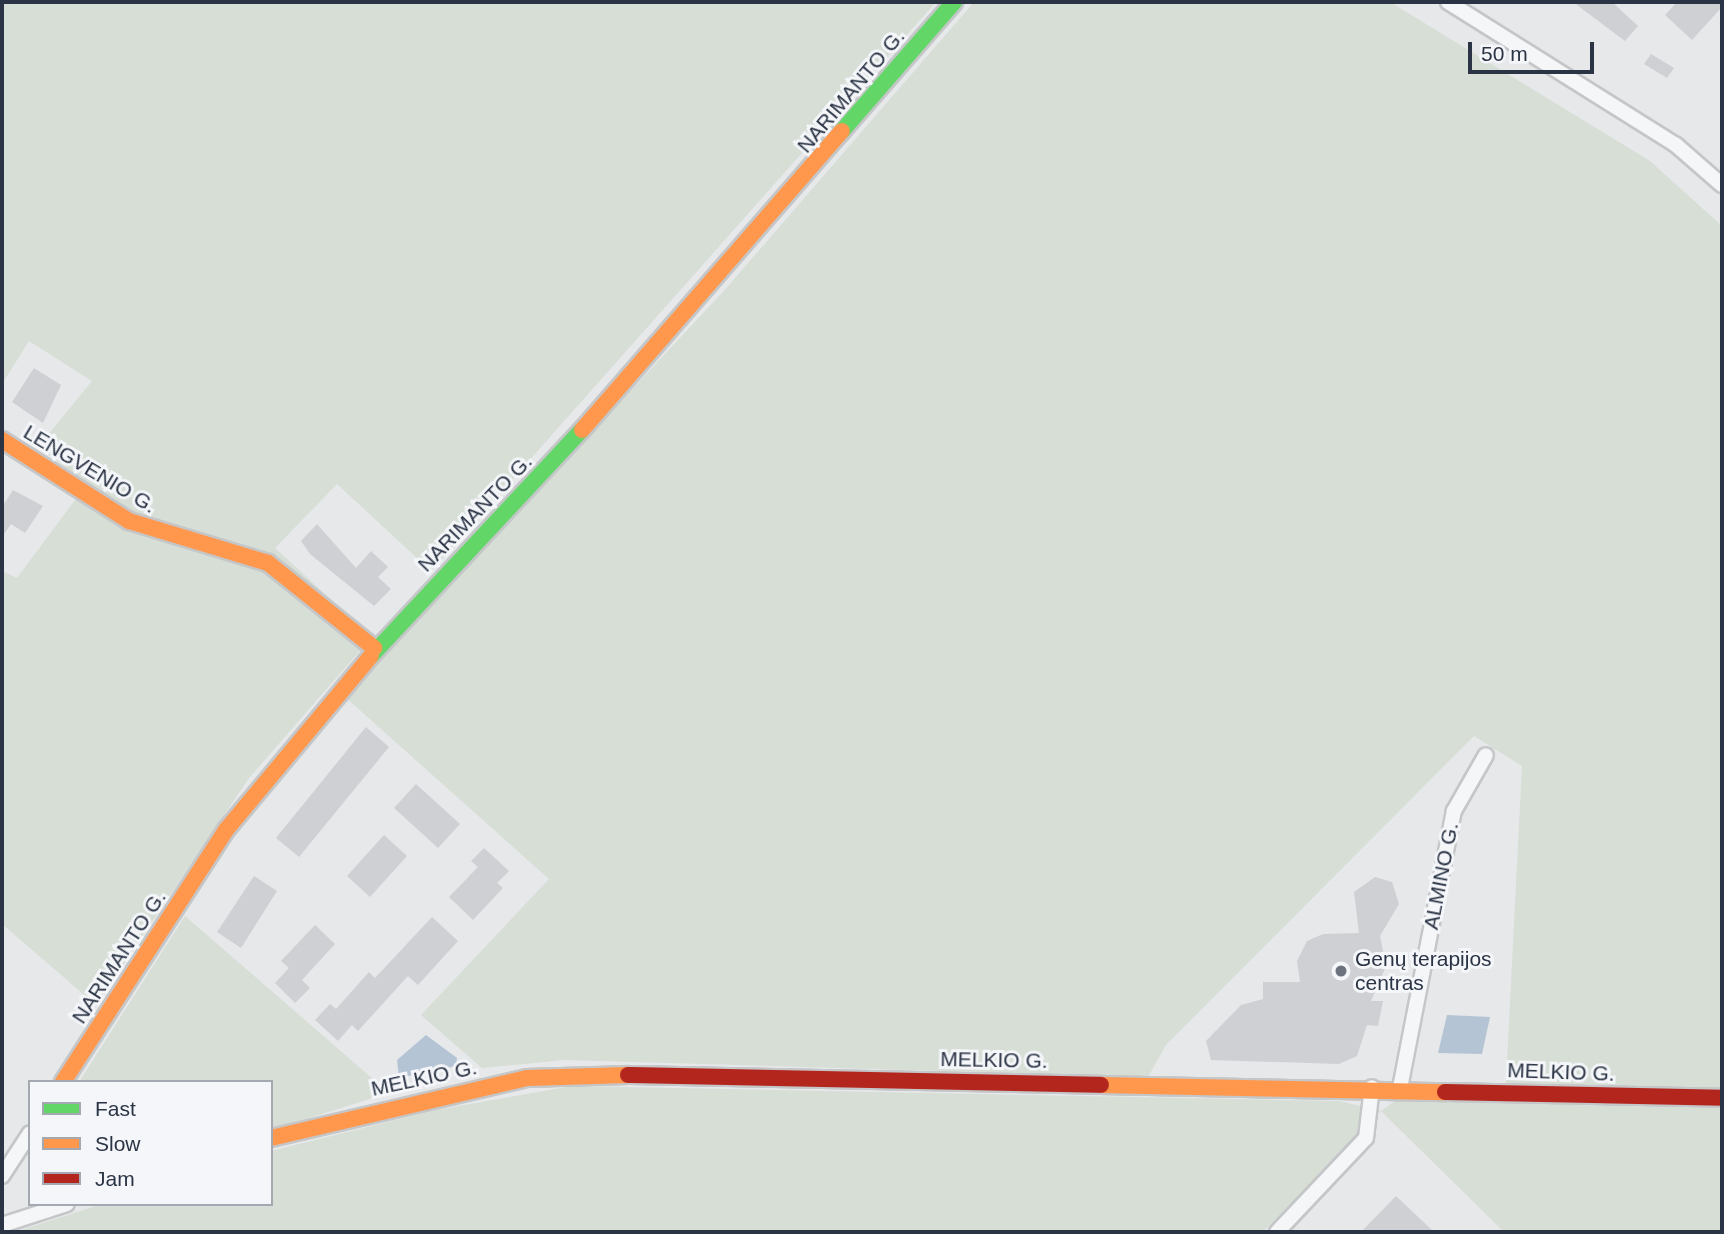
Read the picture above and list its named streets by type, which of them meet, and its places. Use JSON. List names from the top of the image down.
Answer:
{
  "streets": {
    "street": [
      "NARIMANTO G.",
      "LENGVENIO G.",
      "ALMINO G.",
      "MELKIO G."
    ]
  },
  "crossings": [
    ["NARIMANTO G.", "LENGVENIO G."],
    ["ALMINO G.", "MELKIO G."]
  ],
  "places": ["Genų terapijos centras"],
  "legend": ["Fast", "Slow", "Jam"],
  "scale_bar": "50 m"
}
